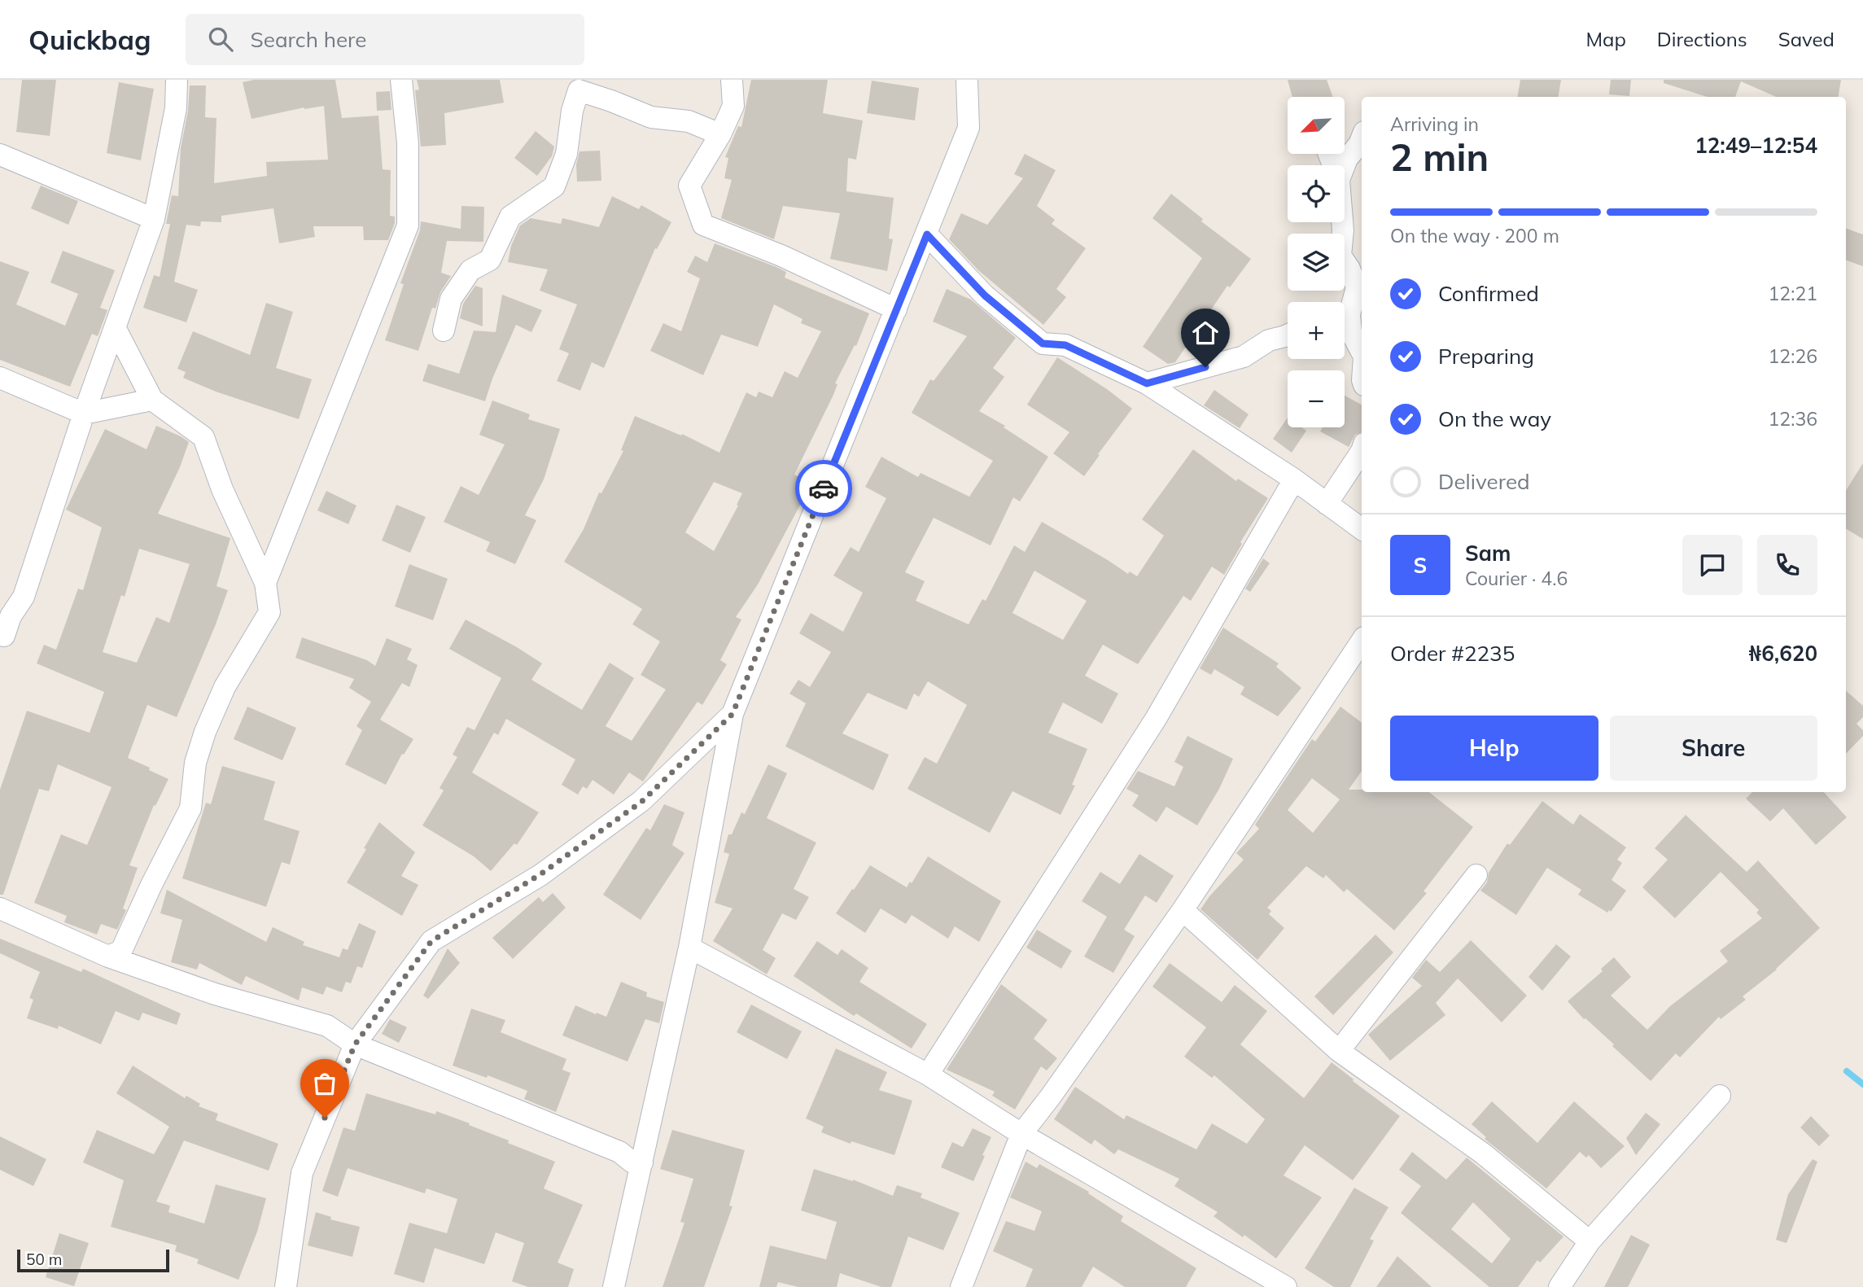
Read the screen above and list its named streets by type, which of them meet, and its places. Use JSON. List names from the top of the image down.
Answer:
{
  "scale_bar": "50 m",
  "north": "bottom left",
  "page": {
    "header": "Quickbag",
    "search": "Search here",
    "nav": ["Map", "Directions", "Saved"],
    "map_buttons": ["+", "−"],
    "heading": ["2 min", "Arriving in", "12:49–12:54"],
    "panel": [
      "Sam",
      "Courier · 4.6",
      "Order #2235",
      "₦6,620"
    ],
    "bar": "On the way · 200 m",
    "list": [
      ["Confirmed", "12:21"],
      ["Preparing", "12:26"],
      ["On the way", "12:36"],
      "Delivered"
    ],
    "round": "S",
    "buttons": ["Help", "Share"],
    "scale": "50 m"
  }
}
